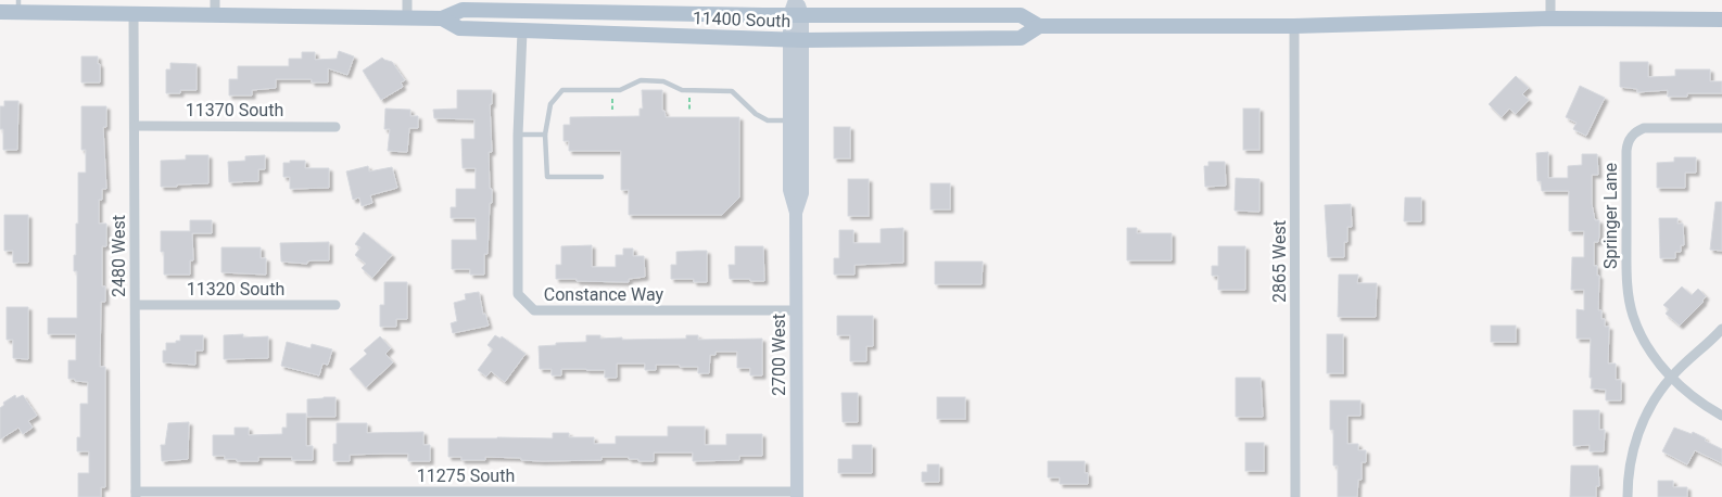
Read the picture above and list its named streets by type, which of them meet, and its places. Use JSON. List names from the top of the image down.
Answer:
{
  "streets": {
    "main road": ["11400 South", "2700 West"],
    "street": [
      "11370 South",
      "Springer Lane",
      "2480 West",
      "2865 West",
      "11320 South",
      "Constance Way",
      "11275 South"
    ]
  },
  "crossings": [
    ["11400 South", "2480 West"],
    ["11400 South", "2865 West"],
    ["11400 South", "Constance Way"],
    ["11400 South", "2700 West"],
    ["11370 South", "2480 West"],
    ["2480 West", "11320 South"],
    ["2480 West", "11275 South"],
    ["Constance Way", "2700 West"],
    ["2700 West", "11275 South"]
  ]
}
